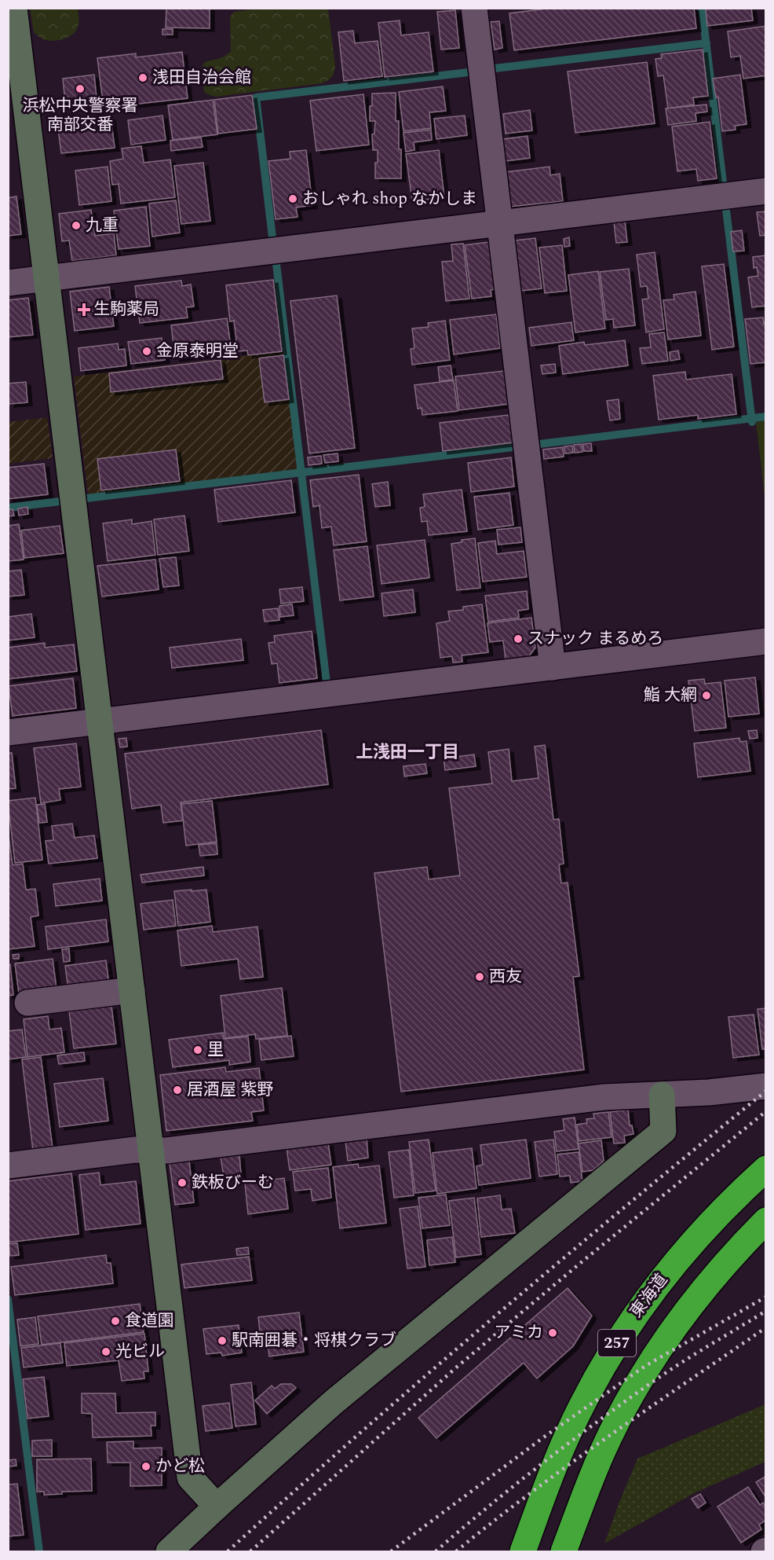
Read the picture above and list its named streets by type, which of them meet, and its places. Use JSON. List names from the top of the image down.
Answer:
{
  "streets": {
    "highway": ["東海道", "257"]
  },
  "districts": ["上浅田一丁目"],
  "places": {
    "other": [
      "浅田自治会館",
      "浜松中央警察署 南部交番",
      "おしゃれ shop なかしま",
      "九重",
      "金原泰明堂",
      "スナック まるめろ",
      "鮨 大網",
      "西友",
      "里",
      "居酒屋 紫野",
      "鉄板びーむ",
      "食道園",
      "アミカ",
      "駅南囲碁・将棋クラブ",
      "光ビル",
      "かど松"
    ],
    "health": ["生駒薬局"]
  }
}
